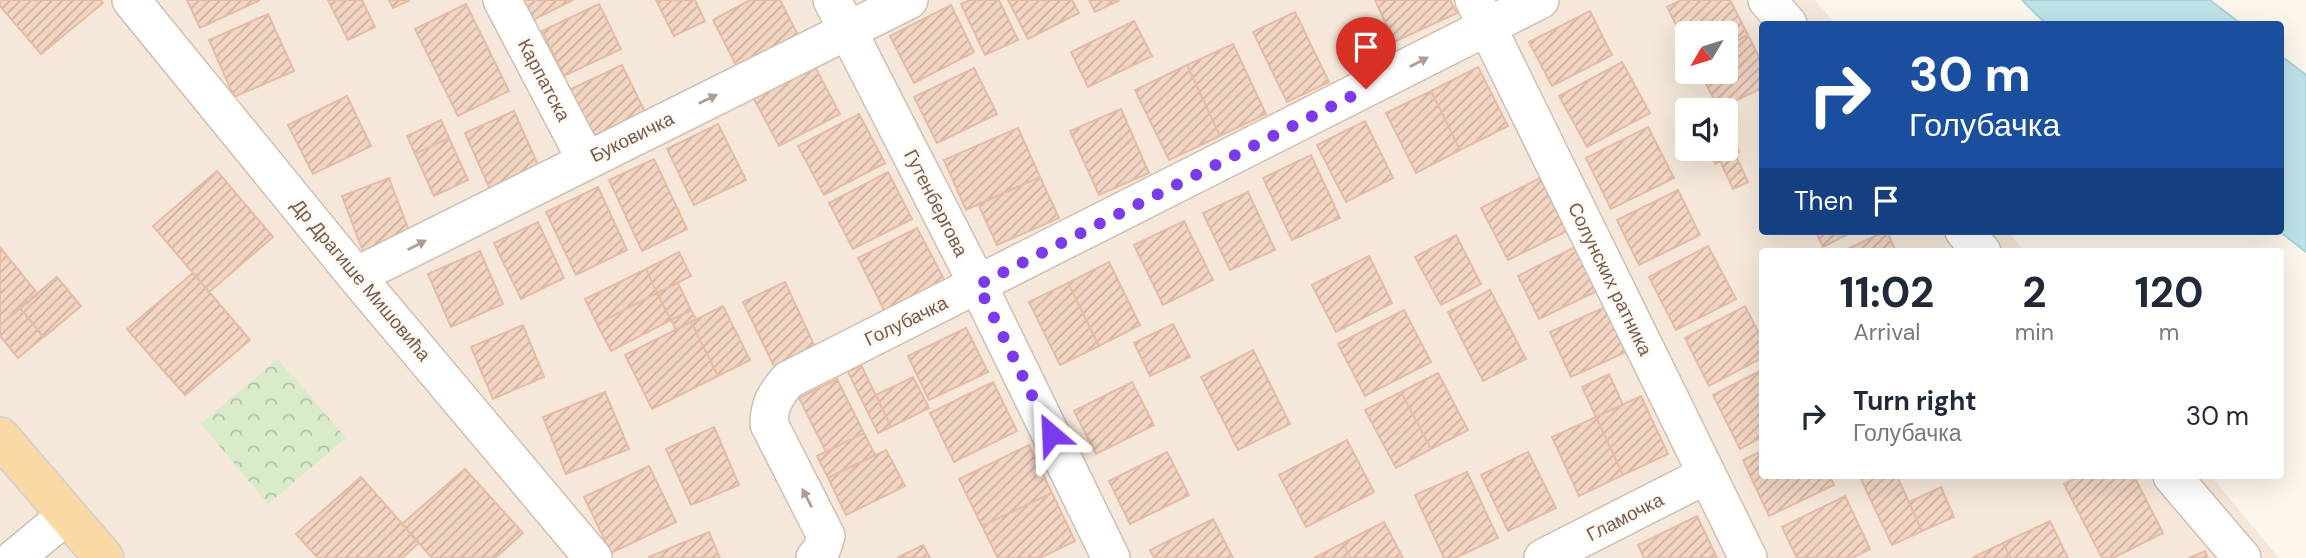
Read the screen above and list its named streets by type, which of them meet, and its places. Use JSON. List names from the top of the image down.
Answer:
{
  "streets": {
    "street": [
      "Карпатска",
      "Буковичка",
      "Гутенбергова",
      "Солунских ратника",
      "Др Драгише Мишовића",
      "Голубачка",
      "Гламочка"
    ]
  },
  "crossings": [
    ["Карпатска", "Буковичка"],
    ["Буковичка", "Гутенбергова"],
    ["Буковичка", "Др Драгише Мишовића"],
    ["Гутенбергова", "Голубачка"],
    ["Солунских ратника", "Голубачка"],
    ["Солунских ратника", "Гламочка"]
  ],
  "one_way": ["Буковичка", "Голубачка"],
  "north": "bottom left",
  "page": {
    "turn": ["30 m", "Голубачка"],
    "then": "Then",
    "eta": [
      "11:02",
      "Arrival",
      "2",
      "min",
      "120",
      "m"
    ],
    "list": [
      {
        "name": "Turn right",
        "note": "Голубачка",
        "value": "30 m"
      }
    ]
  }
}
